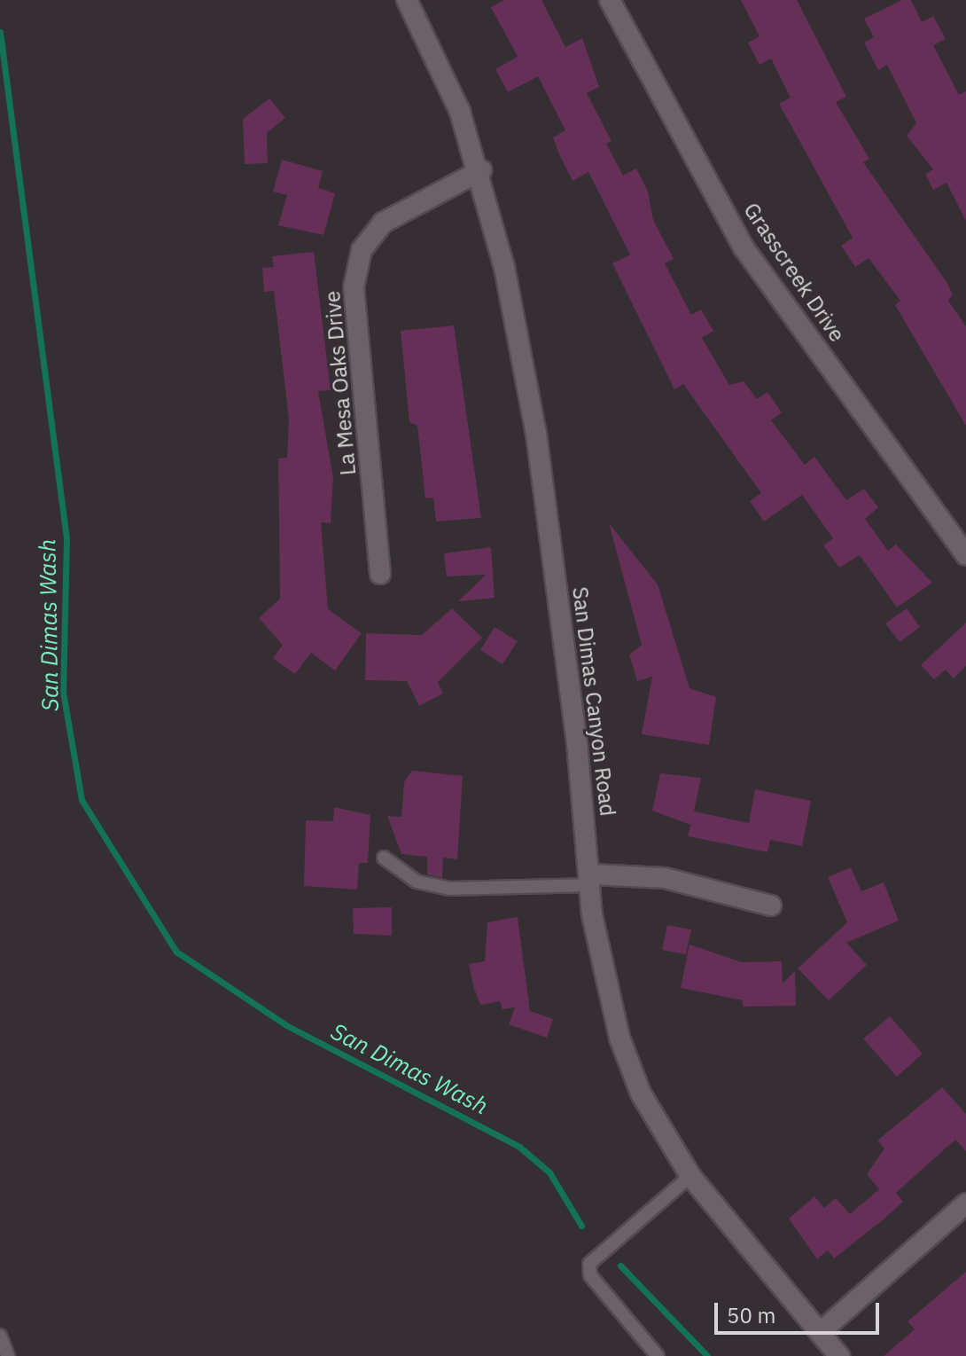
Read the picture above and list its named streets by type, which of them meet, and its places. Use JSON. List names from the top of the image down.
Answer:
{
  "streets": {
    "street": ["Grasscreek Drive", "La Mesa Oaks Drive", "San Dimas Canyon Road"]
  },
  "crossings": [
    ["La Mesa Oaks Drive", "San Dimas Canyon Road"]
  ],
  "water": ["San Dimas Wash"],
  "scale_bar": "50 m"
}
